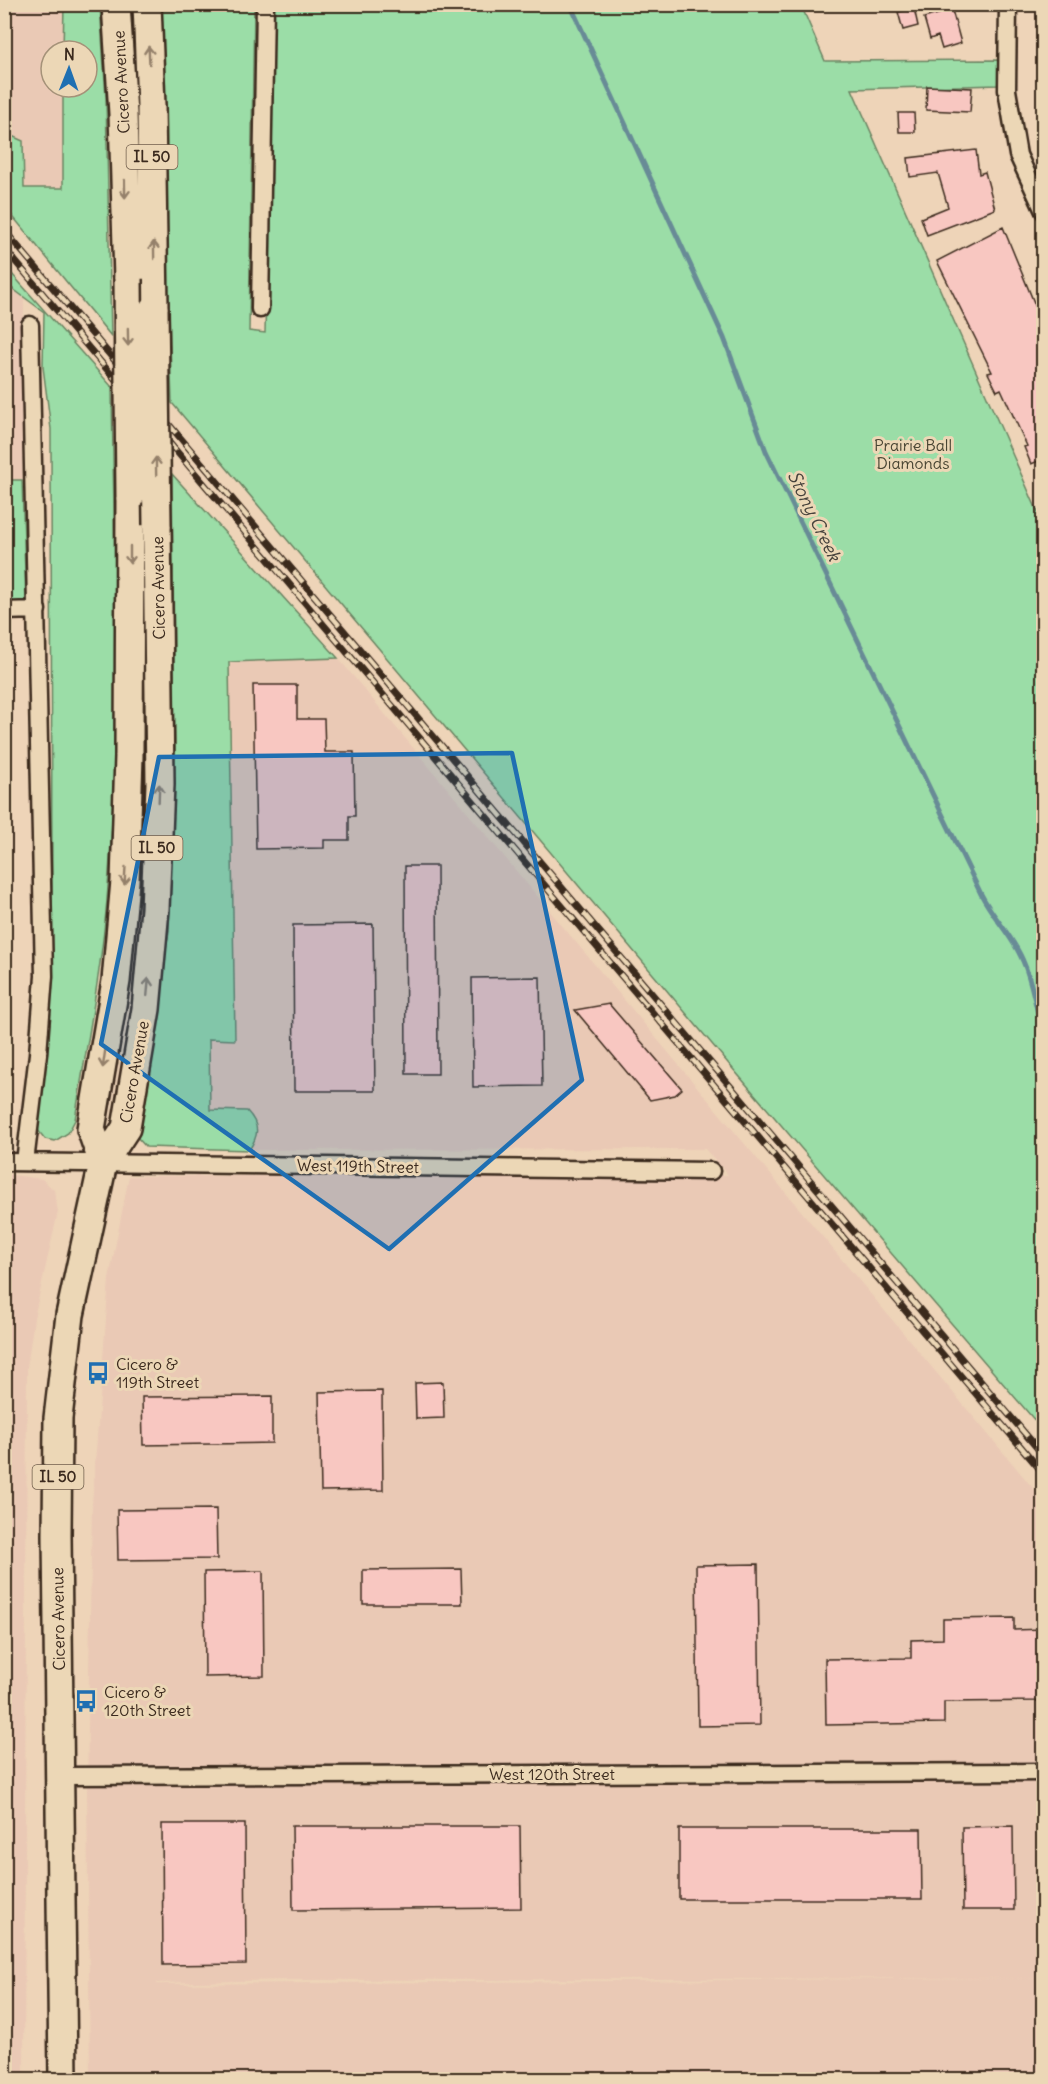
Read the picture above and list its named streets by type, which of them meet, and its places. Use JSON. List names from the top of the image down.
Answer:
{
  "streets": {
    "main road": ["Cicero Avenue", "IL 50"],
    "street": ["West 119th Street", "West 120th Street"]
  },
  "crossings": [
    ["Cicero Avenue", "West 119th Street"],
    ["Cicero Avenue", "West 120th Street"]
  ],
  "water": ["Stony Creek"],
  "parks": ["Prairie Ball Diamonds"],
  "places": {
    "bus stop": ["Cicero & 119th Street", "Cicero & 120th Street"]
  },
  "north": "top"
}
